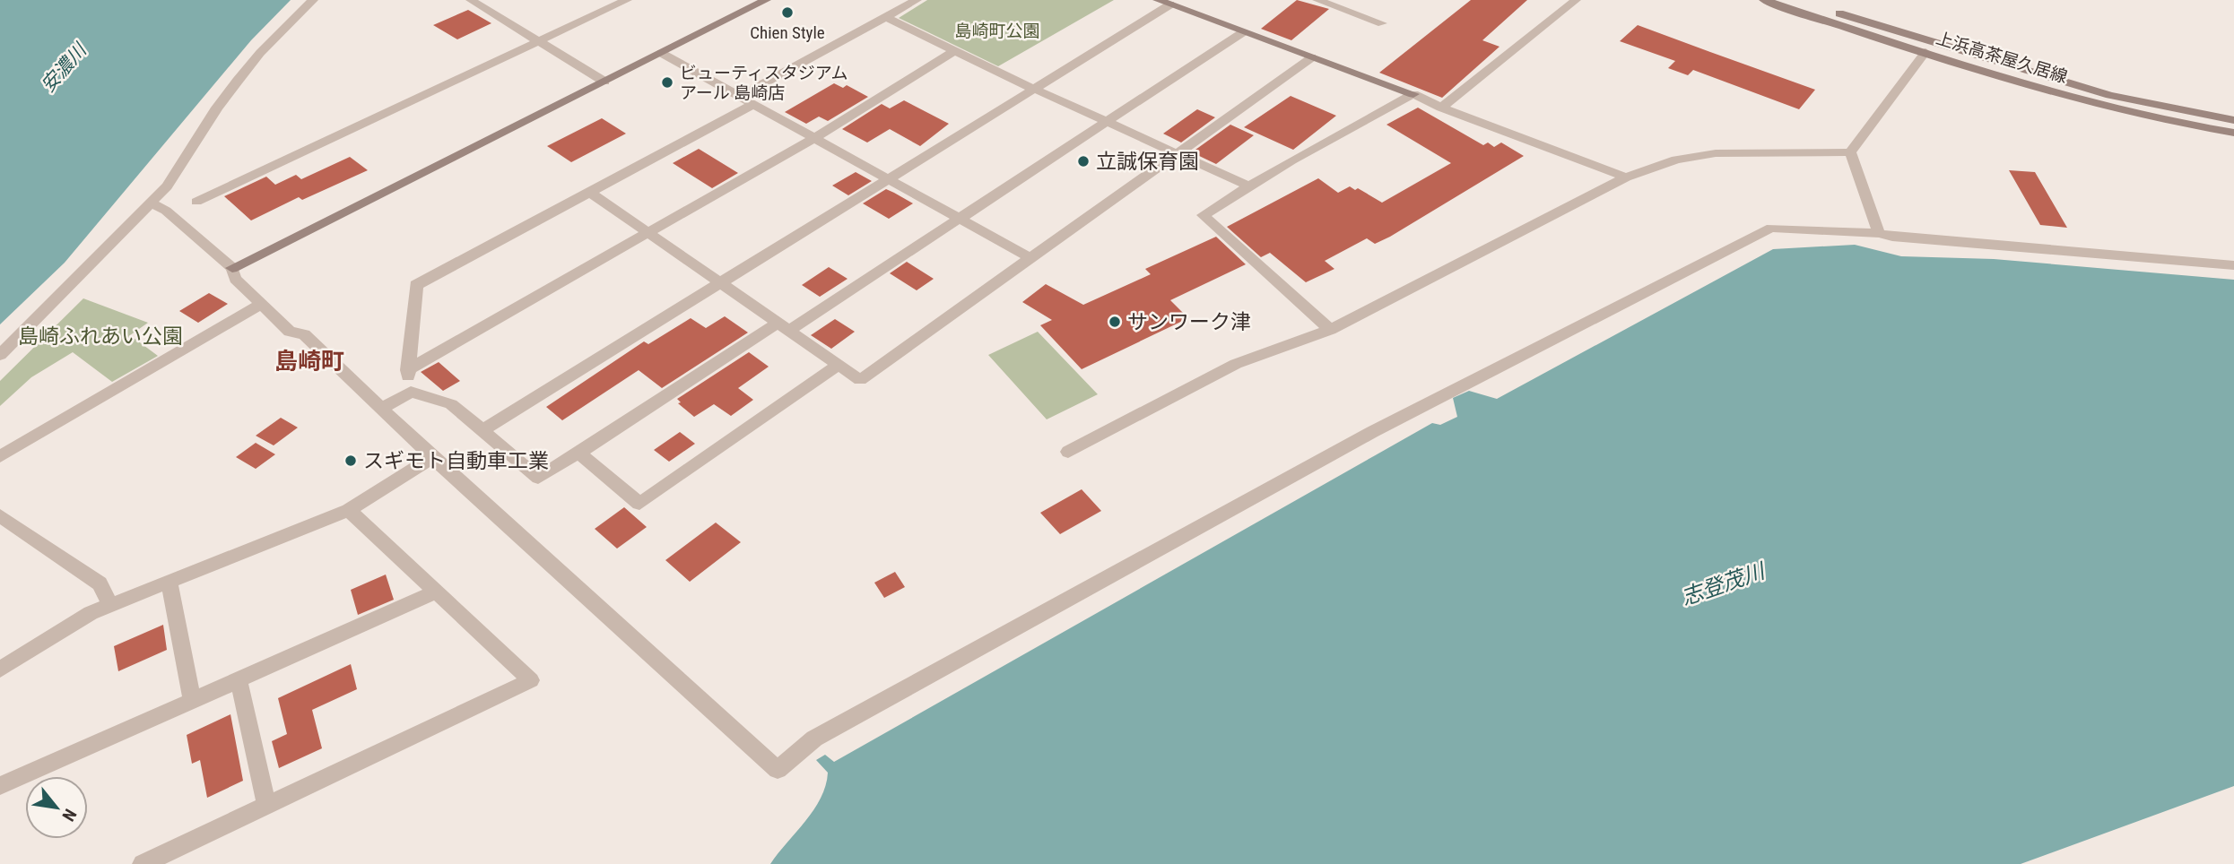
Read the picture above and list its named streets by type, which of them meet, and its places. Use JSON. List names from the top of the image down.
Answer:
{
  "streets": {
    "street": ["上浜高茶屋久居線"]
  },
  "districts": ["島崎町"],
  "water": ["安濃川", "志登茂川"],
  "parks": ["島崎町公園", "島崎ふれあい公園"],
  "places": [
    "Chien Style",
    "ビューティスタジアム アール 島崎店",
    "立誠保育園",
    "サンワーク津",
    "スギモト自動車工業"
  ],
  "north": "bottom right"
}
